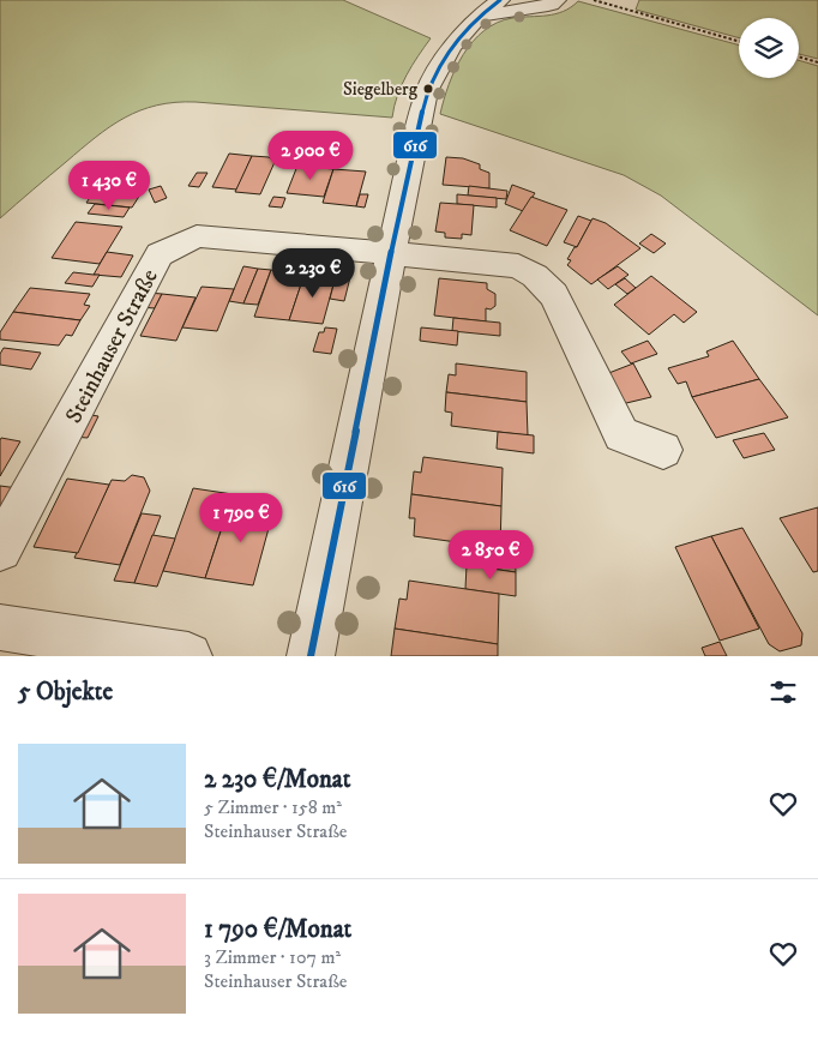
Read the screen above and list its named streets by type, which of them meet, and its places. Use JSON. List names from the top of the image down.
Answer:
{
  "streets": {
    "street": ["Steinhauser Straße"]
  },
  "places": ["Siegelberg"],
  "lines": ["transit line 616"],
  "page": {
    "price": [
      "2 900 €",
      "1 430 €",
      "2 230 €",
      "1 790 €",
      "2 850 €"
    ],
    "heading": "5 Objekte",
    "list": [
      {
        "name": "2 230 €/Monat",
        "note": "5 Zimmer · 158 m² · Steinhauser Straße"
      },
      {
        "name": "1 790 €/Monat",
        "note": "3 Zimmer · 107 m² · Steinhauser Straße"
      }
    ]
  }
}
